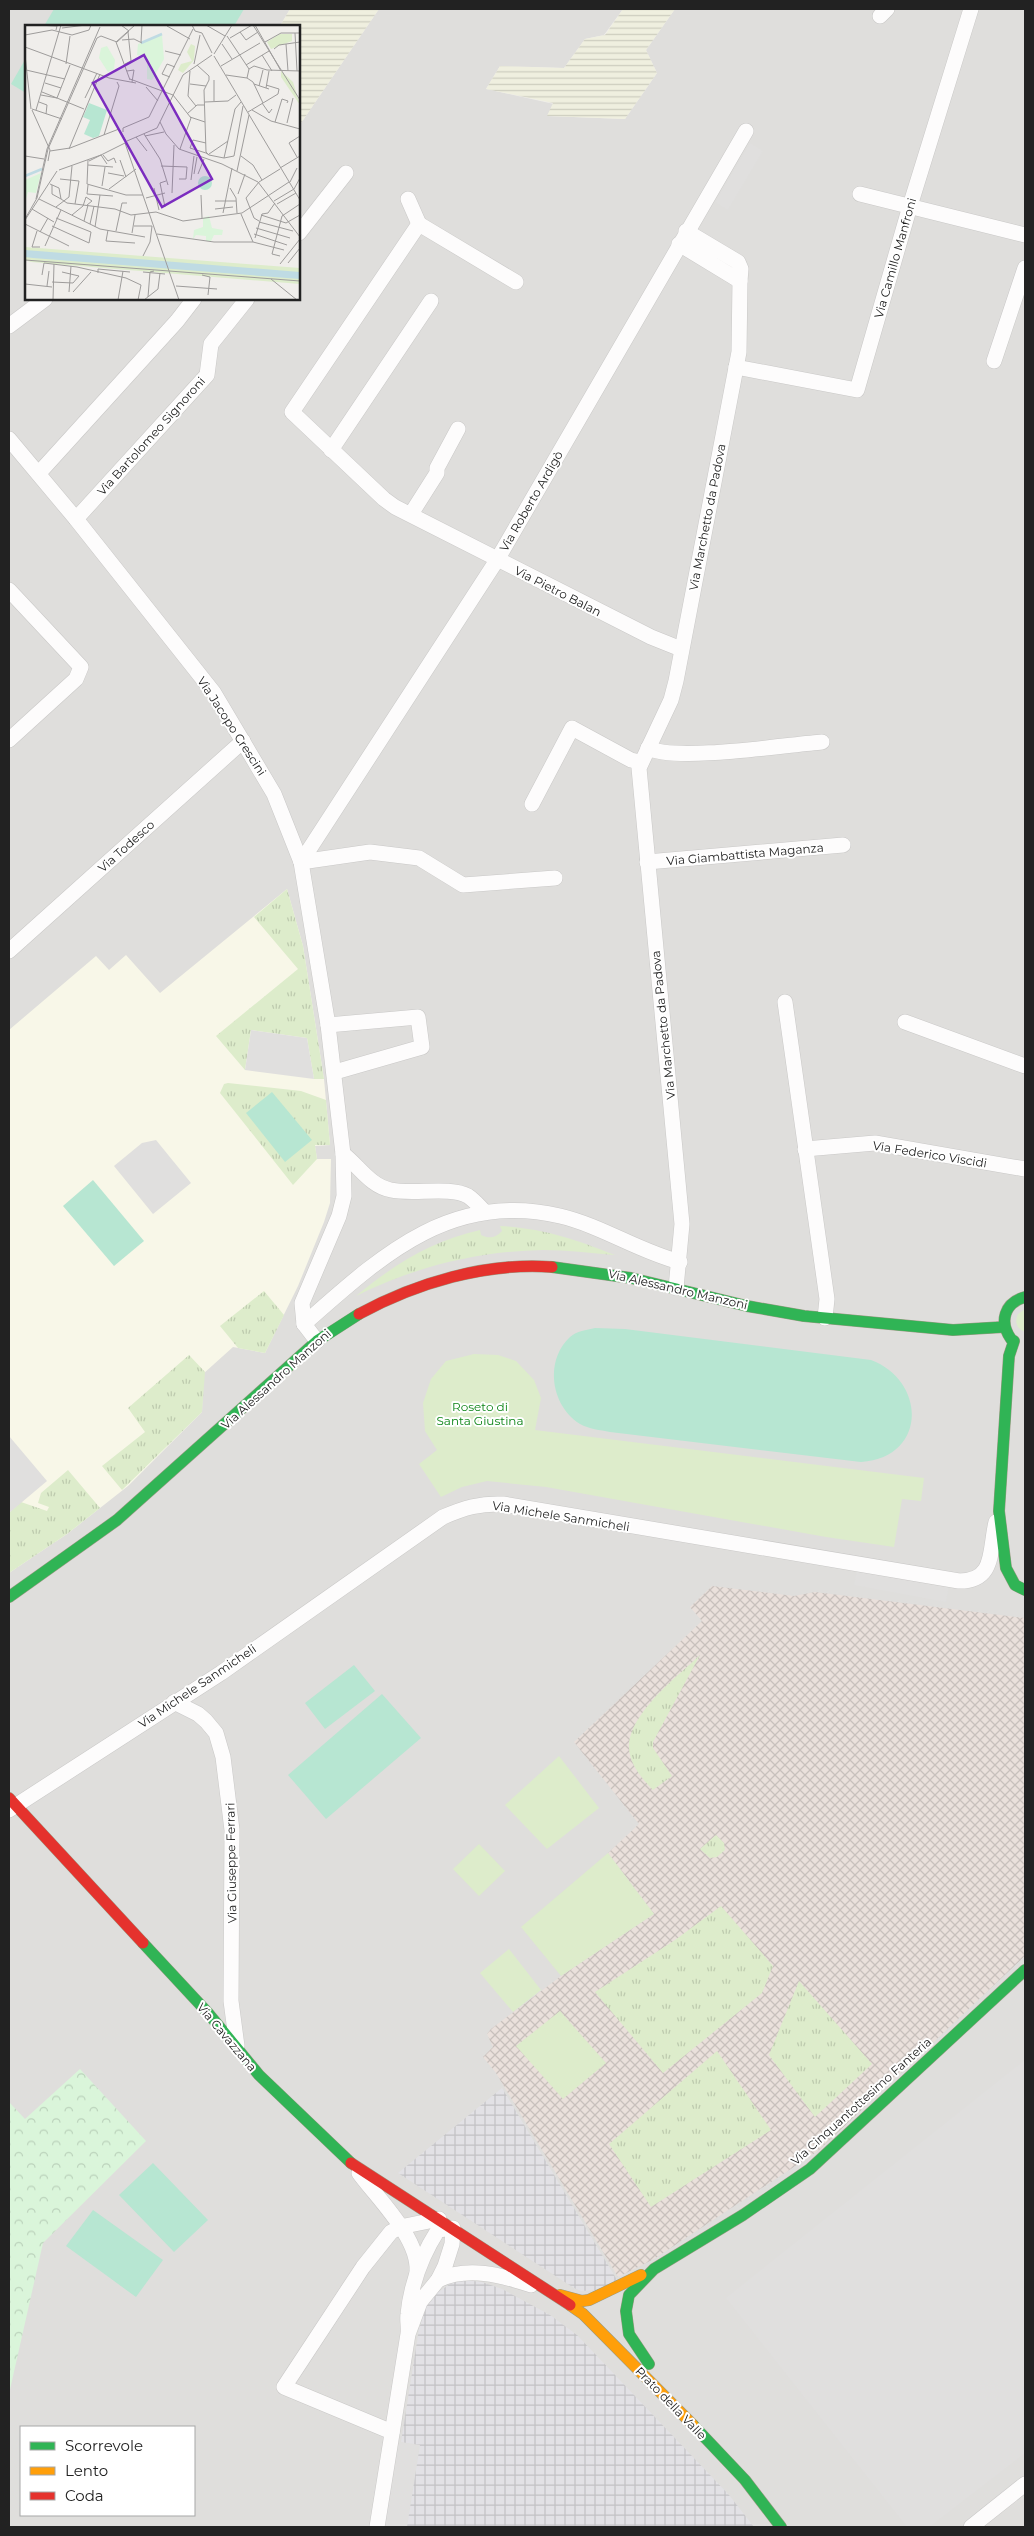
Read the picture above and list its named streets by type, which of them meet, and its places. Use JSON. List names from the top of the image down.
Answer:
{
  "streets": {
    "street": [
      "Via Camillo Manfroni",
      "Via Bartolomeo Signoroni",
      "Via Roberto Ardigò",
      "Via Marchetto da Padova",
      "Via Pietro Balan",
      "Via Jacopo Crescini",
      "Via Todesco",
      "Via Giambattista Maganza",
      "Via Federico Viscidi",
      "Via Alessandro Manzoni",
      "Via Michele Sanmicheli",
      "Via Giuseppe Ferrari",
      "Via Cavazzana",
      "Via Cinquantottesimo Fanteria",
      "Prato della Valle"
    ]
  },
  "crossings": [
    ["Via Camillo Manfroni", "Via Marchetto da Padova"],
    ["Via Bartolomeo Signoroni", "Via Jacopo Crescini"],
    ["Via Roberto Ardigò", "Via Marchetto da Padova"],
    ["Via Roberto Ardigò", "Via Pietro Balan"],
    ["Via Roberto Ardigò", "Via Jacopo Crescini"],
    ["Via Marchetto da Padova", "Via Pietro Balan"],
    ["Via Marchetto da Padova", "Via Giambattista Maganza"],
    ["Via Marchetto da Padova", "Via Alessandro Manzoni"],
    ["Via Jacopo Crescini", "Via Todesco"],
    ["Via Jacopo Crescini", "Via Alessandro Manzoni"],
    ["Via Michele Sanmicheli", "Via Giuseppe Ferrari"],
    ["Via Michele Sanmicheli", "Via Cavazzana"],
    ["Via Giuseppe Ferrari", "Via Cavazzana"],
    ["Via Cavazzana", "Prato della Valle"],
    ["Via Cinquantottesimo Fanteria", "Prato della Valle"]
  ],
  "parks": ["Roseto di Santa Giustina"],
  "legend": ["Scorrevole", "Lento", "Coda"]
}
